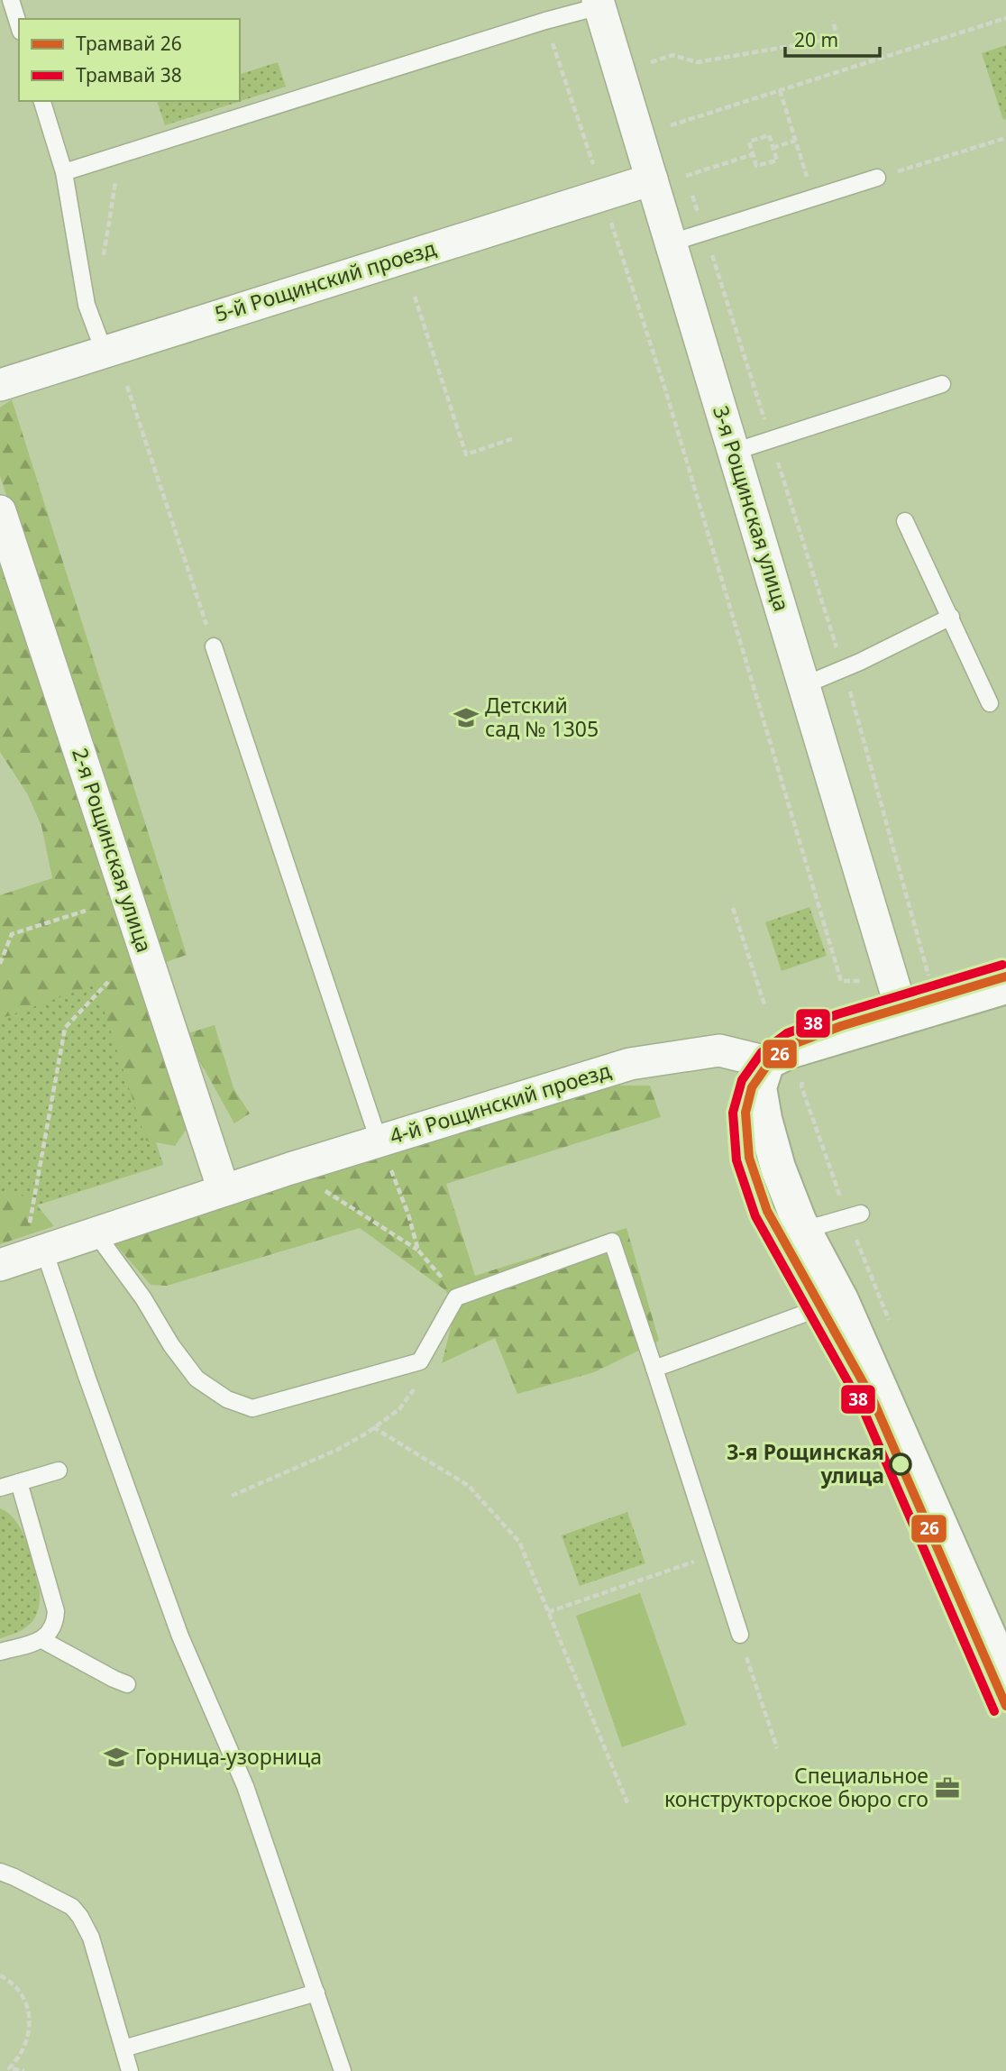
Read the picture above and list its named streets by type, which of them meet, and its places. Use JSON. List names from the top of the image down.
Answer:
{
  "streets": {
    "street": [
      "5-й Рощинский проезд",
      "3-я Рощинская улица",
      "2-я Рощинская улица",
      "4-й Рощинский проезд"
    ]
  },
  "crossings": [
    ["5-й Рощинский проезд", "3-я Рощинская улица"],
    ["2-я Рощинская улица", "4-й Рощинский проезд"]
  ],
  "places": {
    "school or university": ["Детский сад № 1305", "Горница-узорница"],
    "other": ["3-я Рощинская улица"],
    "office": ["Специальное конструкторское бюро сго"]
  },
  "lines": ["tram line 38", "tram line 26"],
  "legend": ["Трамвай 26", "Трамвай 38"],
  "scale_bar": "20 m"
}
